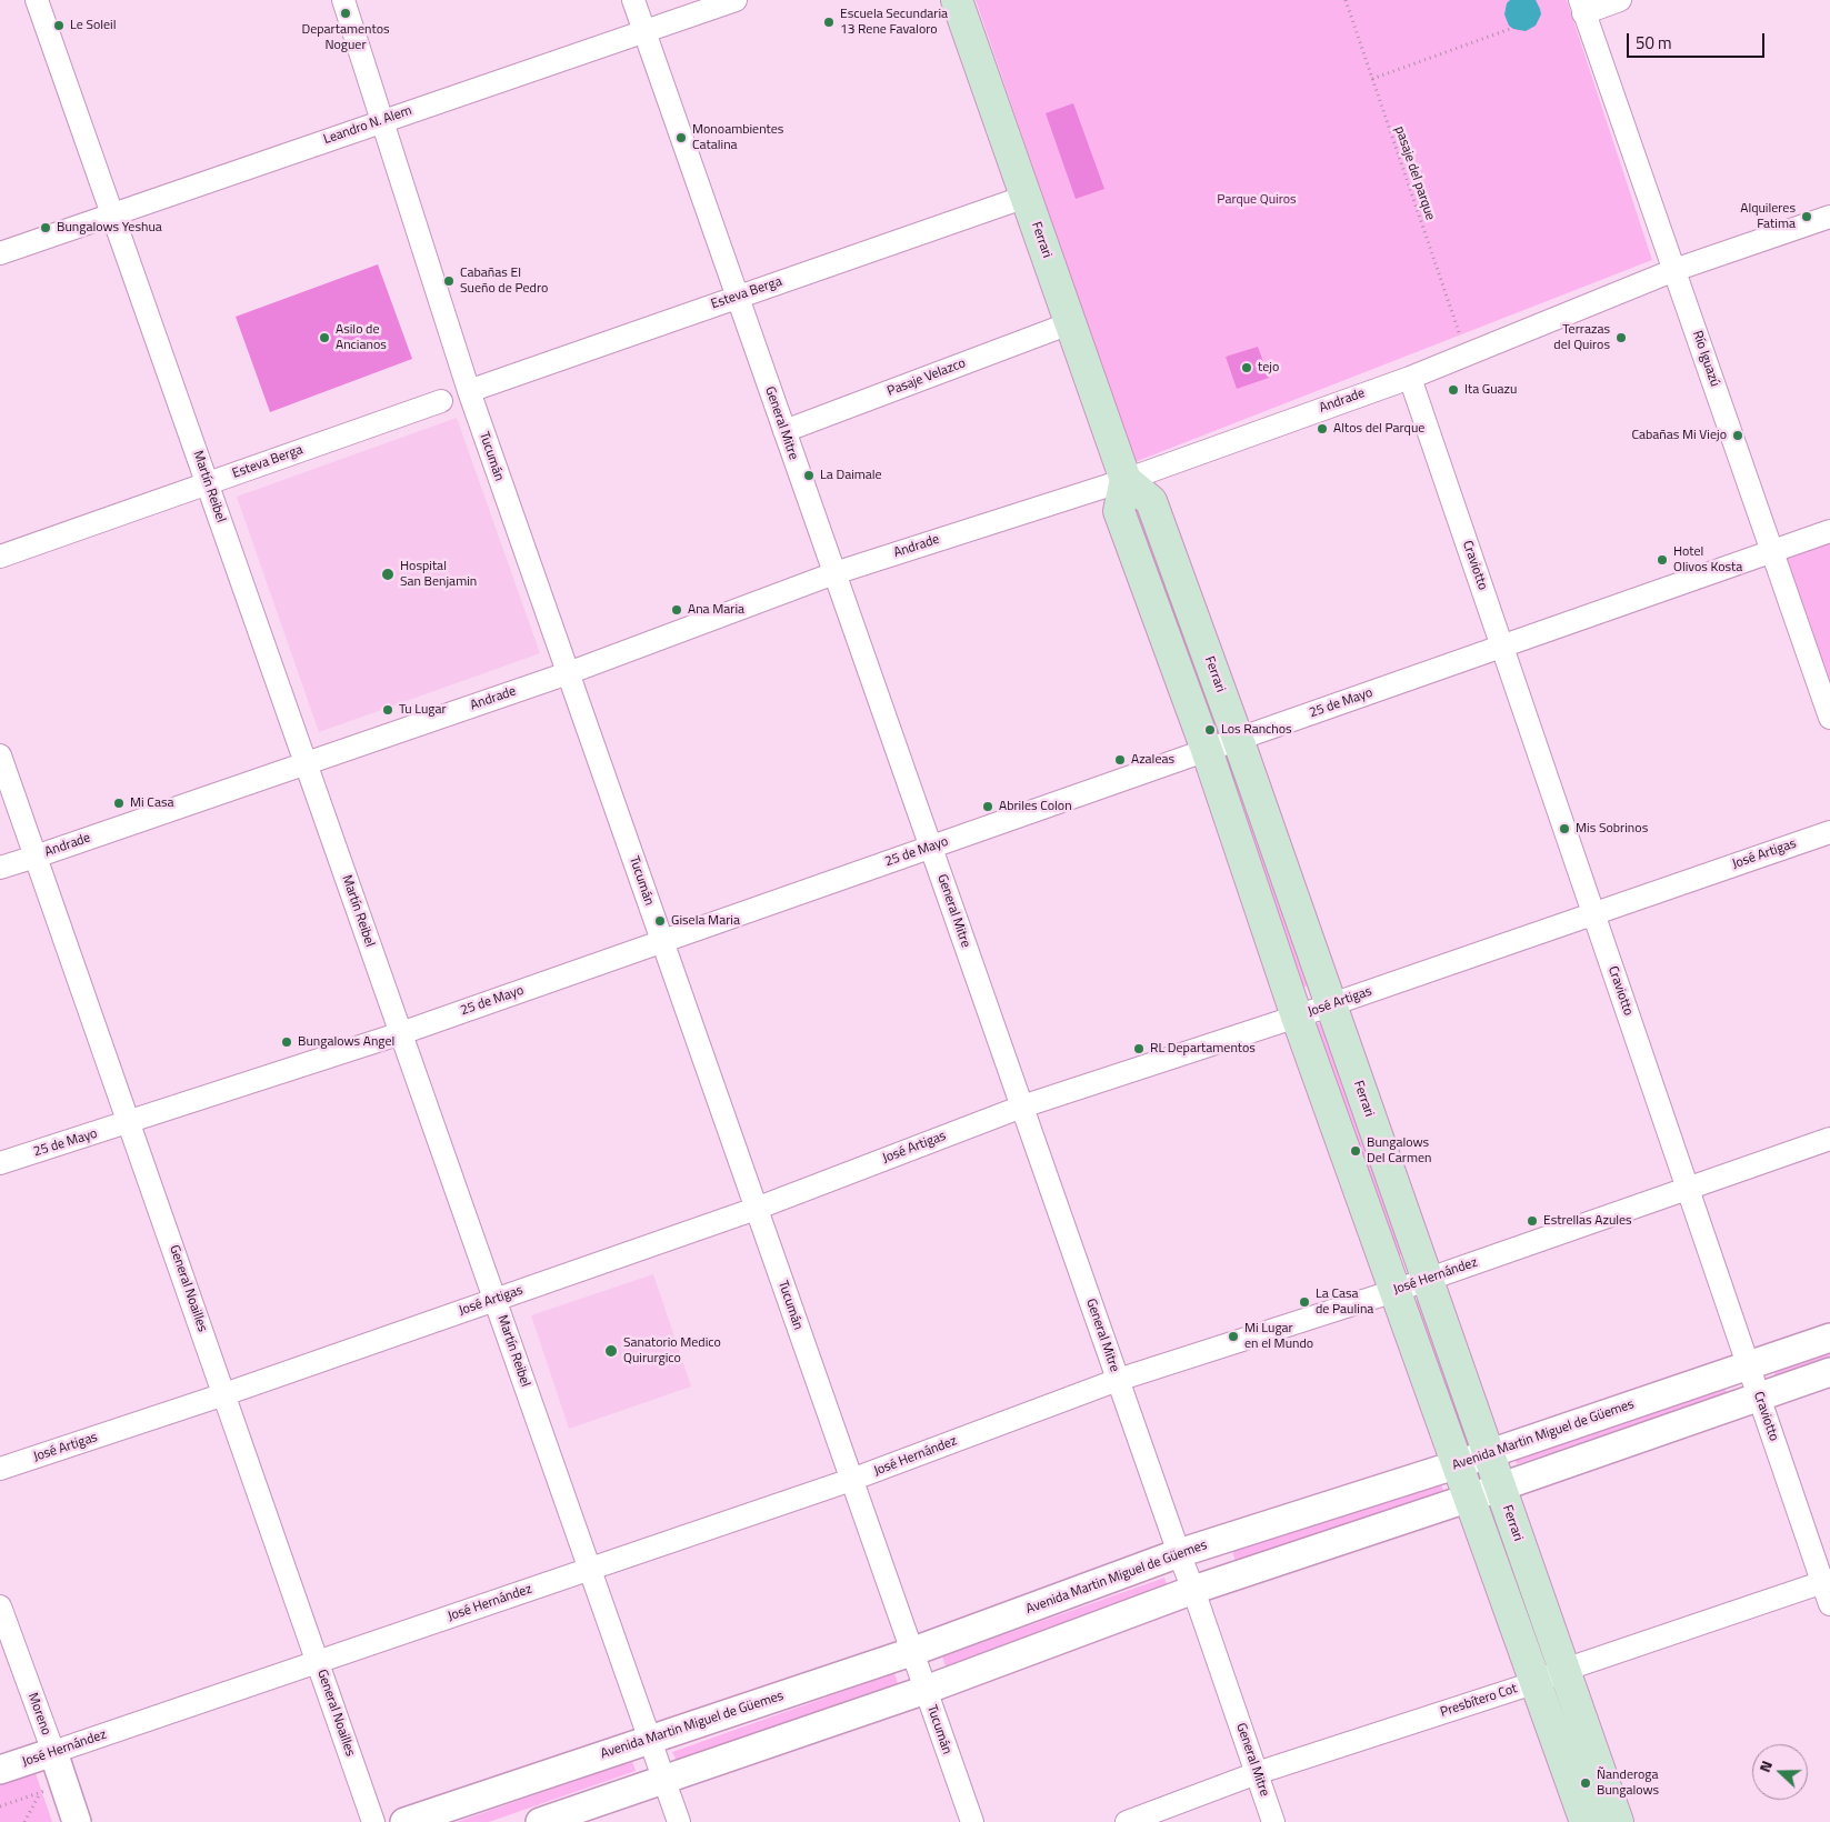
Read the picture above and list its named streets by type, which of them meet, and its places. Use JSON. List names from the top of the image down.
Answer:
{
  "streets": {
    "main road": ["Ferrari"],
    "street": [
      "Leandro N. Alem",
      "Esteva Berga",
      "Río Iguazú",
      "Pasaje Velazco",
      "Andrade",
      "General Mitre",
      "Tucumán",
      "Martín Reibel",
      "Craviotto",
      "25 de Mayo",
      "José Artigas",
      "José Hernández",
      "General Noailles",
      "Avenida Martin Miguel de Güemes",
      "Presbítero Cot",
      "Moreno"
    ],
    "path": ["pasaje del parque"]
  },
  "crossings": [
    ["Leandro N. Alem", "General Mitre"],
    ["Leandro N. Alem", "Tucumán"],
    ["Leandro N. Alem", "Martín Reibel"],
    ["pasaje del parque", "Andrade"],
    ["Ferrari", "Esteva Berga"],
    ["Ferrari", "Pasaje Velazco"],
    ["Ferrari", "Andrade"],
    ["Ferrari", "25 de Mayo"],
    ["Ferrari", "José Artigas"],
    ["Ferrari", "José Hernández"],
    ["Ferrari", "Avenida Martin Miguel de Güemes"],
    ["Ferrari", "Presbítero Cot"],
    ["Esteva Berga", "General Mitre"],
    ["Esteva Berga", "Tucumán"],
    ["Esteva Berga", "Martín Reibel"],
    ["Río Iguazú", "Andrade"],
    ["Río Iguazú", "25 de Mayo"],
    ["Pasaje Velazco", "General Mitre"],
    ["Andrade", "General Mitre"],
    ["Andrade", "Tucumán"],
    ["Andrade", "Martín Reibel"],
    ["Andrade", "Craviotto"],
    ["Andrade", "General Noailles"],
    ["General Mitre", "25 de Mayo"],
    ["General Mitre", "José Artigas"],
    ["General Mitre", "José Hernández"],
    ["General Mitre", "Avenida Martin Miguel de Güemes"],
    ["General Mitre", "Presbítero Cot"],
    ["Tucumán", "25 de Mayo"],
    ["Tucumán", "José Artigas"],
    ["Tucumán", "José Hernández"],
    ["Tucumán", "Avenida Martin Miguel de Güemes"],
    ["Martín Reibel", "25 de Mayo"],
    ["Martín Reibel", "José Artigas"],
    ["Martín Reibel", "José Hernández"],
    ["Martín Reibel", "Avenida Martin Miguel de Güemes"],
    ["Craviotto", "25 de Mayo"],
    ["Craviotto", "José Artigas"],
    ["Craviotto", "José Hernández"],
    ["Craviotto", "Avenida Martin Miguel de Güemes"],
    ["Craviotto", "Presbítero Cot"],
    ["25 de Mayo", "General Noailles"],
    ["José Artigas", "General Noailles"],
    ["José Hernández", "General Noailles"],
    ["José Hernández", "Moreno"]
  ],
  "parks": ["Parque Quiros"],
  "places": [
    "Departamentos Noguer",
    "Escuela Secundaria 13 Rene Favaloro",
    "Le Soleil",
    "Monoambientes Catalina",
    "Alquileres Fatima",
    "Bungalows Yeshua",
    "Cabañas El Sueño de Pedro",
    "Asilo de Ancianos",
    "Terrazas del Quiros",
    "tejo",
    "Ita Guazu",
    "Altos del Parque",
    "Cabañas Mi Viejo",
    "La Daimale",
    "Hotel Olivos Kosta",
    "Hospital San Benjamin",
    "Ana Maria",
    "Tu Lugar",
    "Los Ranchos",
    "Azaleas",
    "Mi Casa",
    "Abriles Colon",
    "Mis Sobrinos",
    "Gisela Maria",
    "Bungalows Angel",
    "RL Departamentos",
    "Bungalows Del Carmen",
    "Estrellas Azules",
    "La Casa de Paulina",
    "Mi Lugar en el Mundo",
    "Sanatorio Medico Quirurgico",
    "Ñanderoga Bungalows"
  ],
  "scale_bar": "50 m",
  "north": "left"
}
